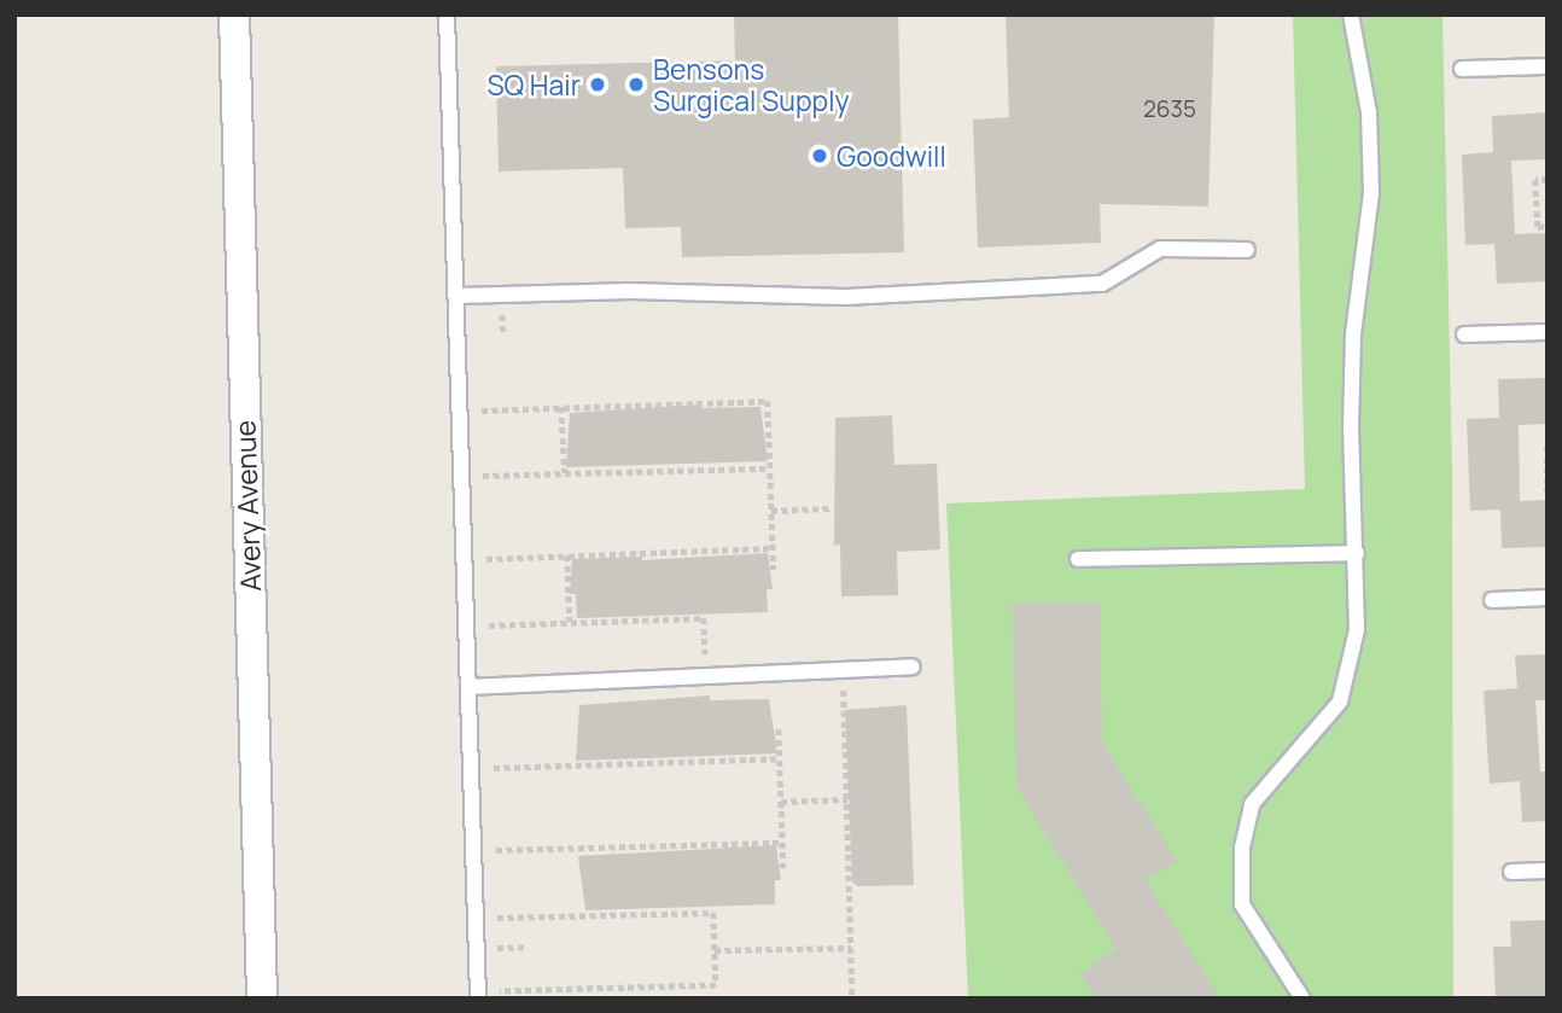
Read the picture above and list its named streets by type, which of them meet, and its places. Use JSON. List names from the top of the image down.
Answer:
{
  "streets": {
    "street": ["Avery Avenue"]
  },
  "places": ["SQ Hair", "Bensons Surgical Supply", "Goodwill"],
  "house_numbers": ["2635"]
}
